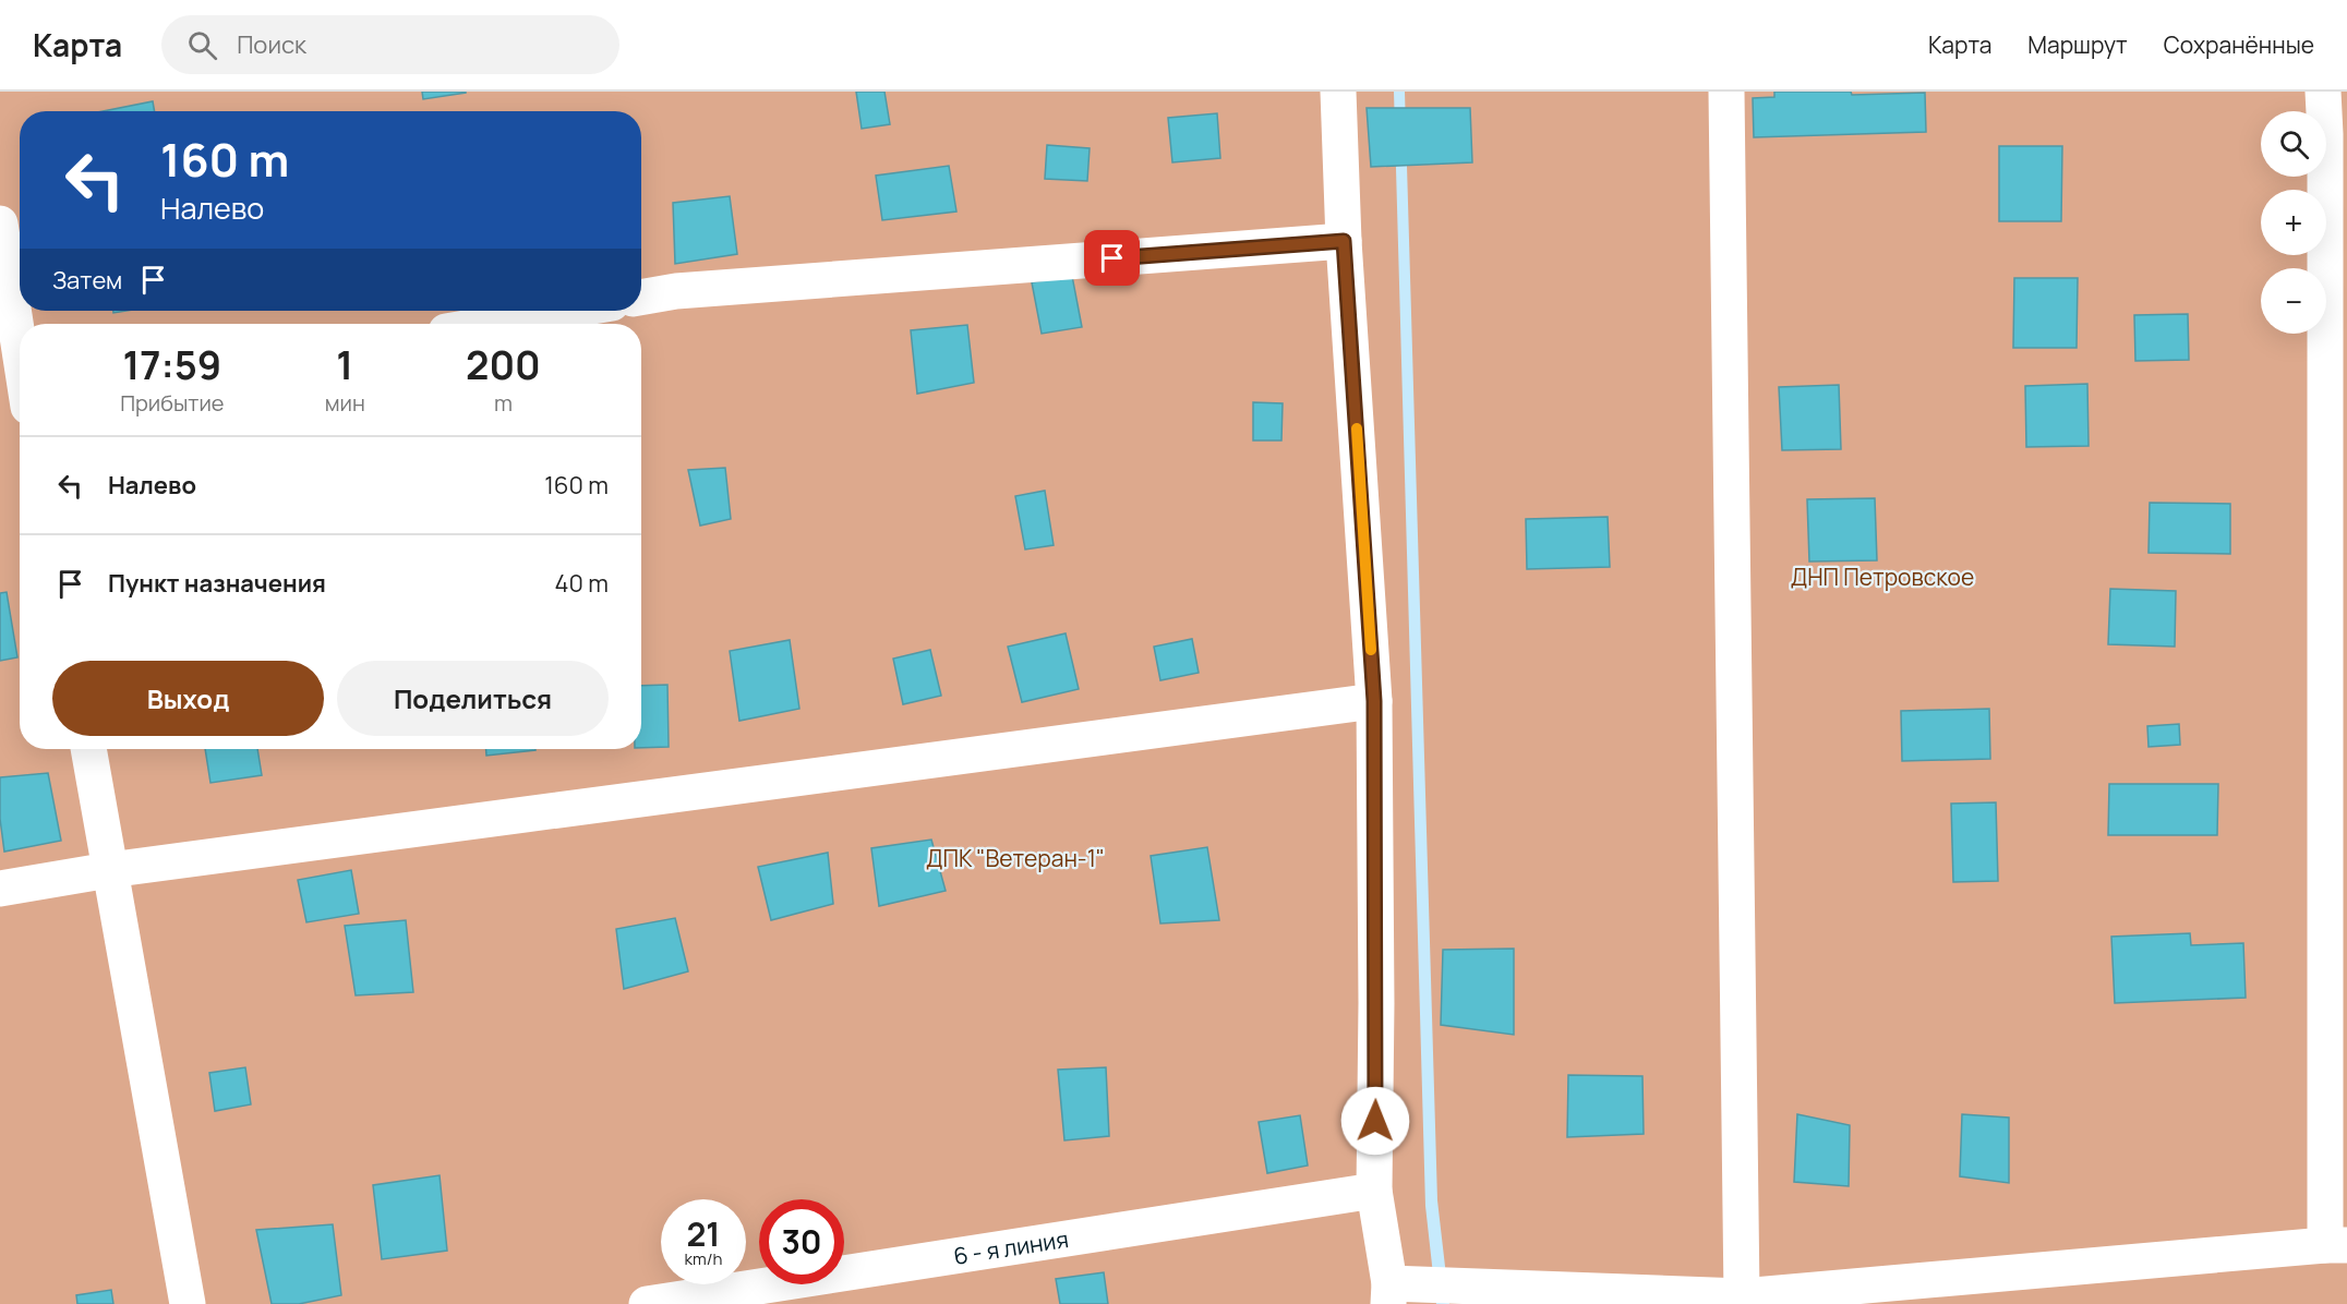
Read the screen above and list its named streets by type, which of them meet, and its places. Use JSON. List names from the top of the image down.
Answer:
{
  "streets": {
    "street": ["6 - я линия"]
  },
  "parks": ["ДНП Петровское", "ДПК \"Ветеран-1\""],
  "page": {
    "header": "Карта",
    "search": "Поиск",
    "nav": ["Карта", "Маршрут", "Сохранённые"],
    "map_buttons": ["+", "−"],
    "turn": ["160 m", "Налево"],
    "then": "Затем",
    "eta": [
      "17:59",
      "Прибытие",
      "1",
      "мин",
      "200",
      "m"
    ],
    "list": [
      {
        "name": "Налево",
        "value": "160 m"
      },
      {
        "name": "Пункт назначения",
        "value": "40 m"
      }
    ],
    "buttons": ["Выход", "Поделиться"],
    "speed": "21 km/h",
    "limit": "30"
  }
}
